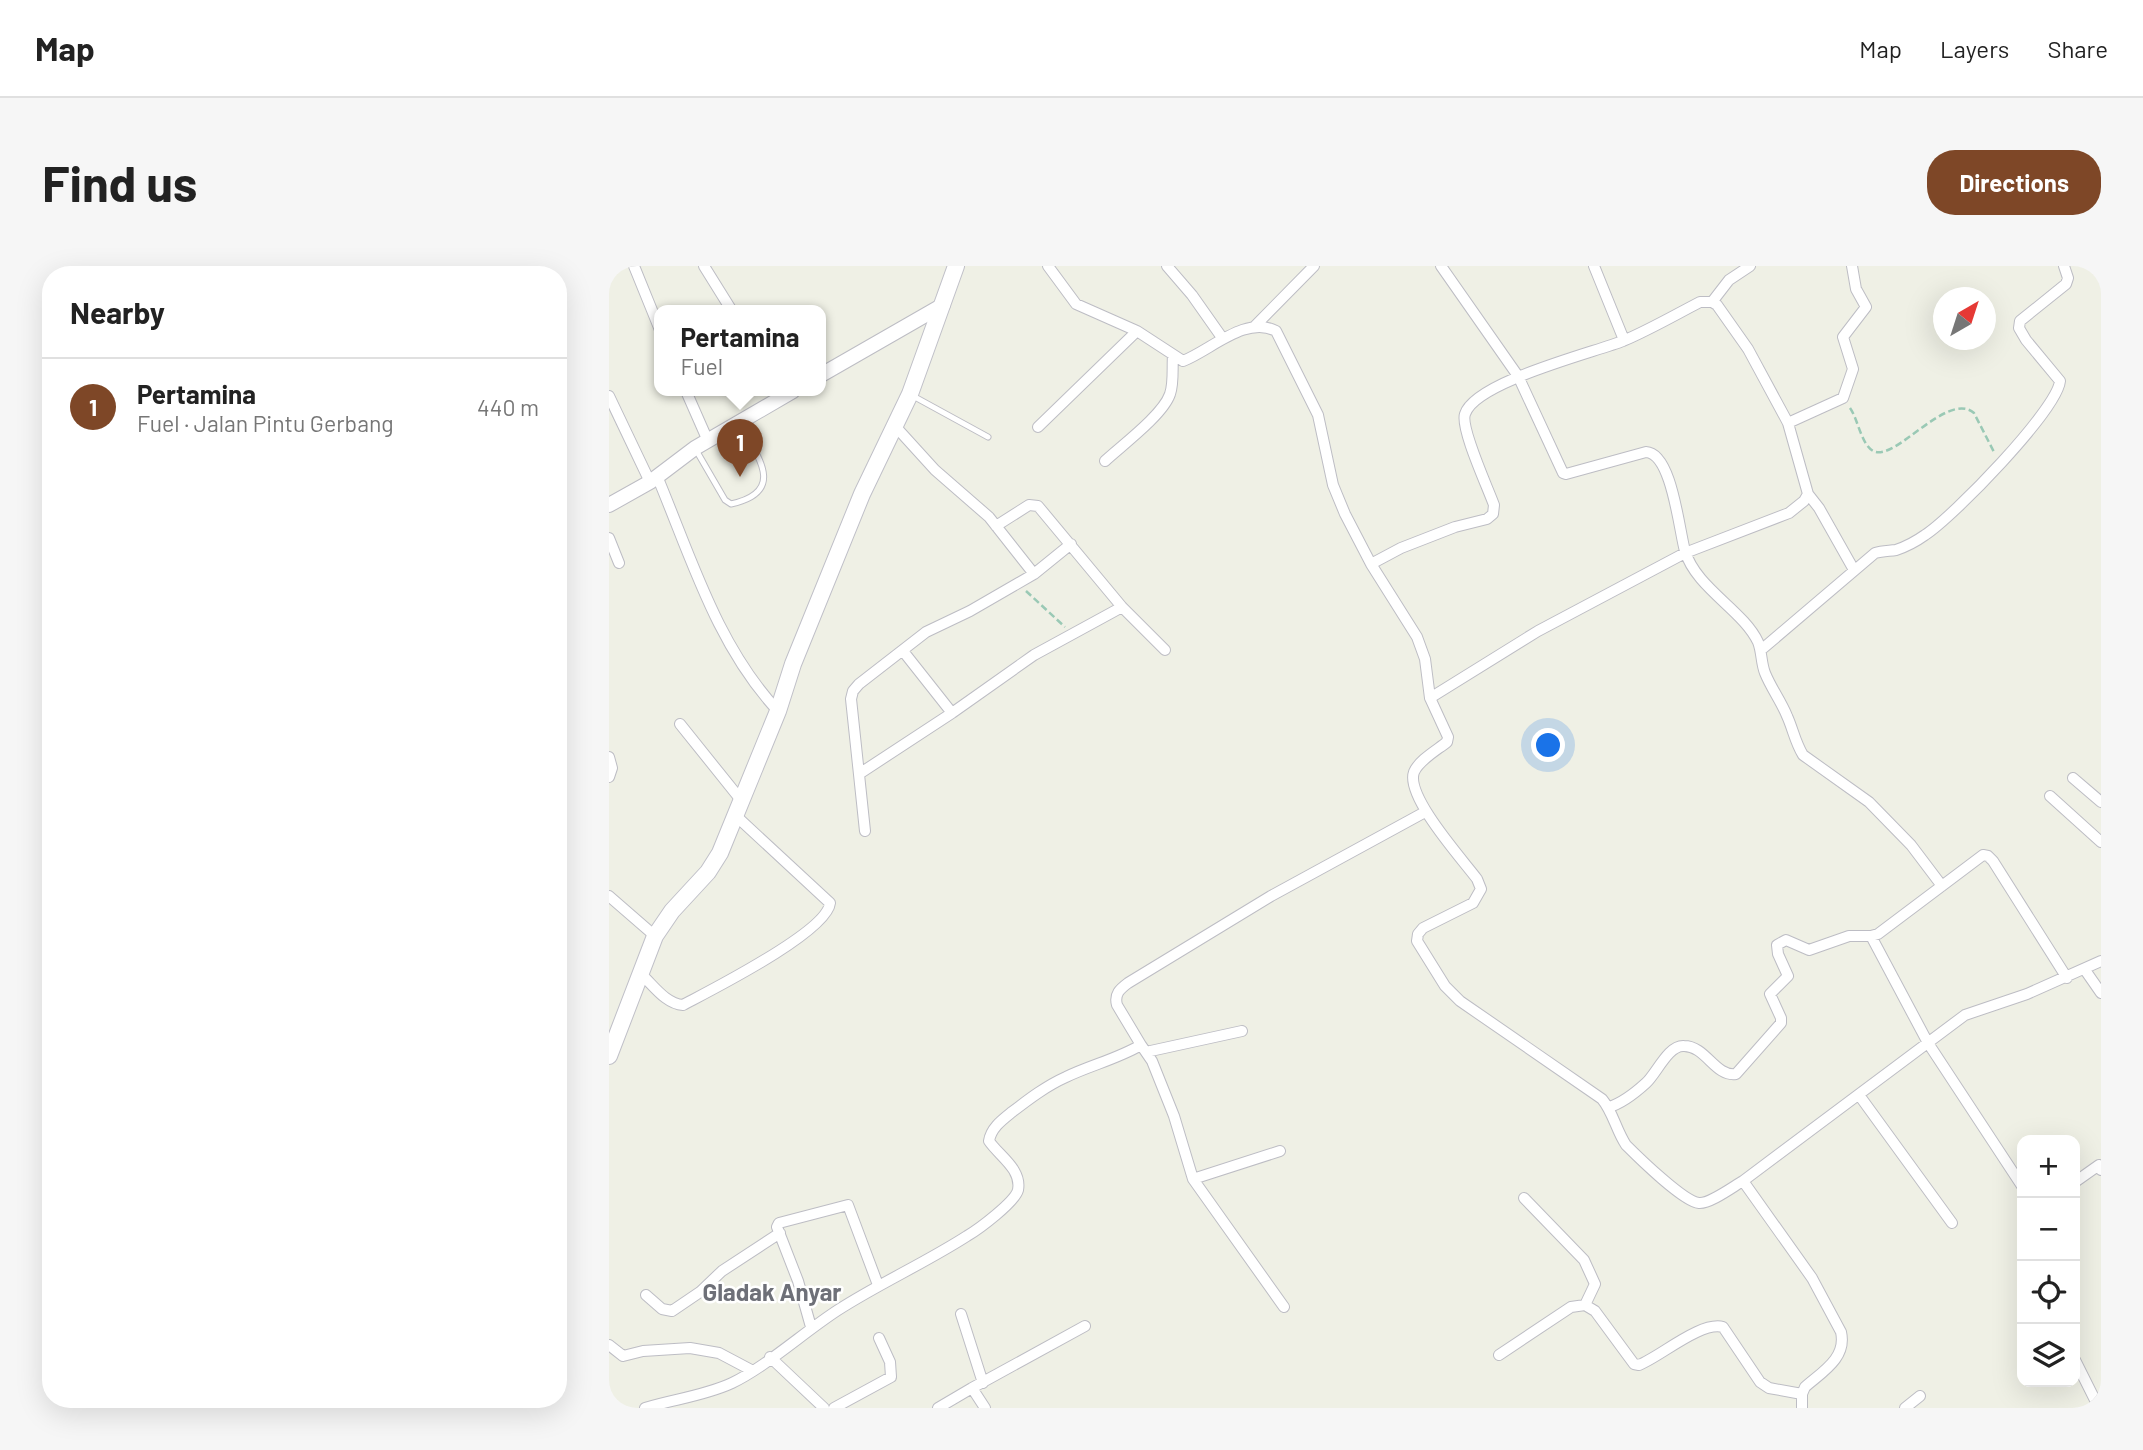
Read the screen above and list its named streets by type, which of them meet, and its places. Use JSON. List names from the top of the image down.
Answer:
{
  "districts": ["Gladak Anyar"],
  "north": "top right",
  "page": {
    "header": "Map",
    "nav": ["Map", "Layers", "Share"],
    "buttons": "Directions",
    "title": "Find us",
    "heading": "Nearby",
    "popup": ["Pertamina", "Fuel"],
    "list": [
      {
        "mark": "1",
        "name": "Pertamina",
        "note": "Fuel · Jalan Pintu Gerbang",
        "value": "440 m"
      }
    ],
    "pins": "1",
    "map_buttons": ["+", "−"]
  }
}
